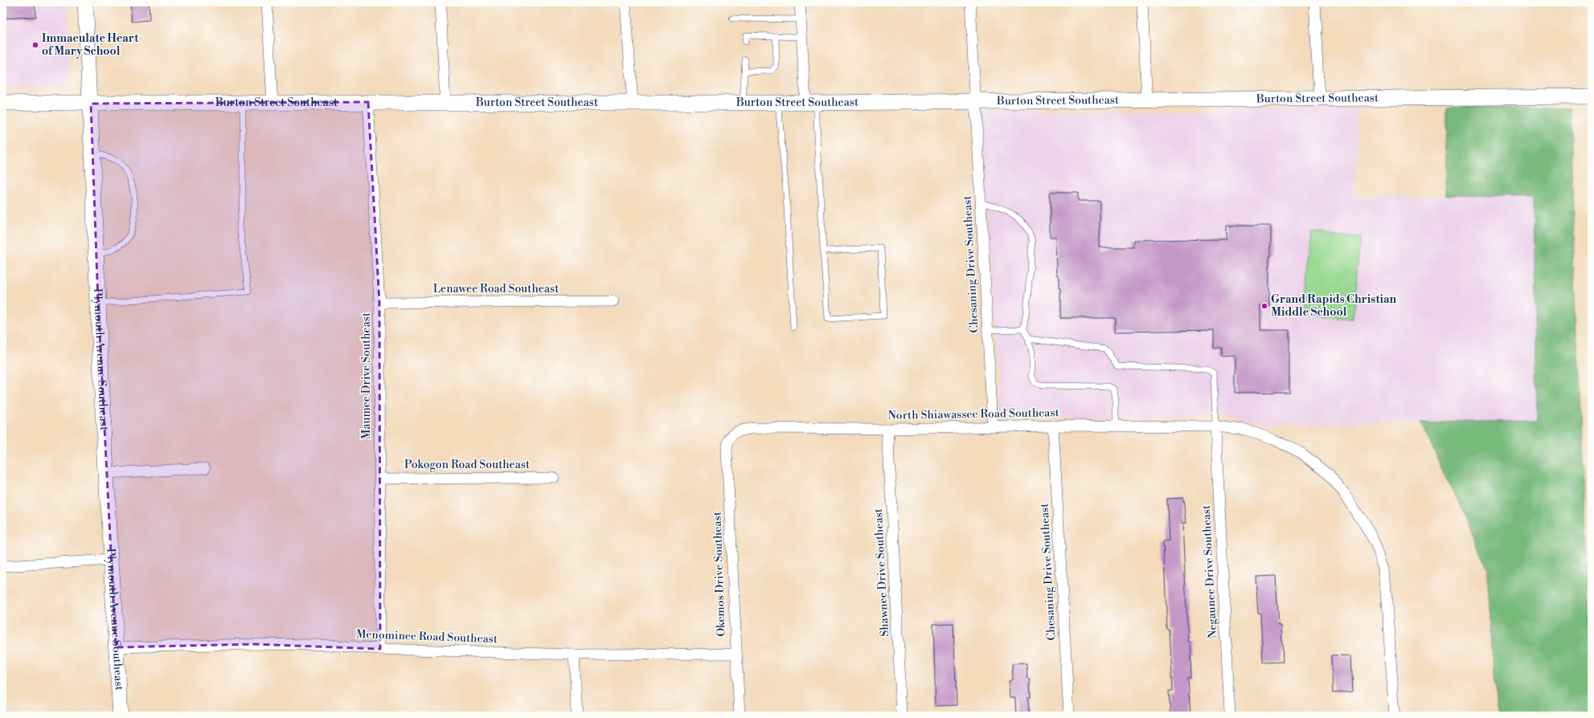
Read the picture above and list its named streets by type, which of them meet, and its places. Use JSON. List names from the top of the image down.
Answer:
{
  "streets": {
    "main road": ["Burton Street Southeast", "Plymouth Avenue Southeast"],
    "street": [
      "Chesaning Drive Southeast",
      "Lenawee Road Southeast",
      "Maumee Drive Southeast",
      "North Shiawassee Road Southeast",
      "Pokogon Road Southeast",
      "Negaunee Drive Southeast",
      "Shawnee Drive Southeast",
      "Okemos Drive Southeast",
      "Menominee Road Southeast"
    ]
  },
  "crossings": [
    ["Burton Street Southeast", "Chesaning Drive Southeast"],
    ["Burton Street Southeast", "Plymouth Avenue Southeast"],
    ["Burton Street Southeast", "Maumee Drive Southeast"],
    ["Chesaning Drive Southeast", "North Shiawassee Road Southeast"],
    ["Lenawee Road Southeast", "Maumee Drive Southeast"],
    ["Plymouth Avenue Southeast", "Menominee Road Southeast"],
    ["Maumee Drive Southeast", "Pokogon Road Southeast"],
    ["Maumee Drive Southeast", "Menominee Road Southeast"],
    ["North Shiawassee Road Southeast", "Negaunee Drive Southeast"],
    ["North Shiawassee Road Southeast", "Shawnee Drive Southeast"],
    ["North Shiawassee Road Southeast", "Okemos Drive Southeast"],
    ["Okemos Drive Southeast", "Menominee Road Southeast"]
  ],
  "places": ["Immaculate Heart of Mary School", "Grand Rapids Christian Middle School"]
}
